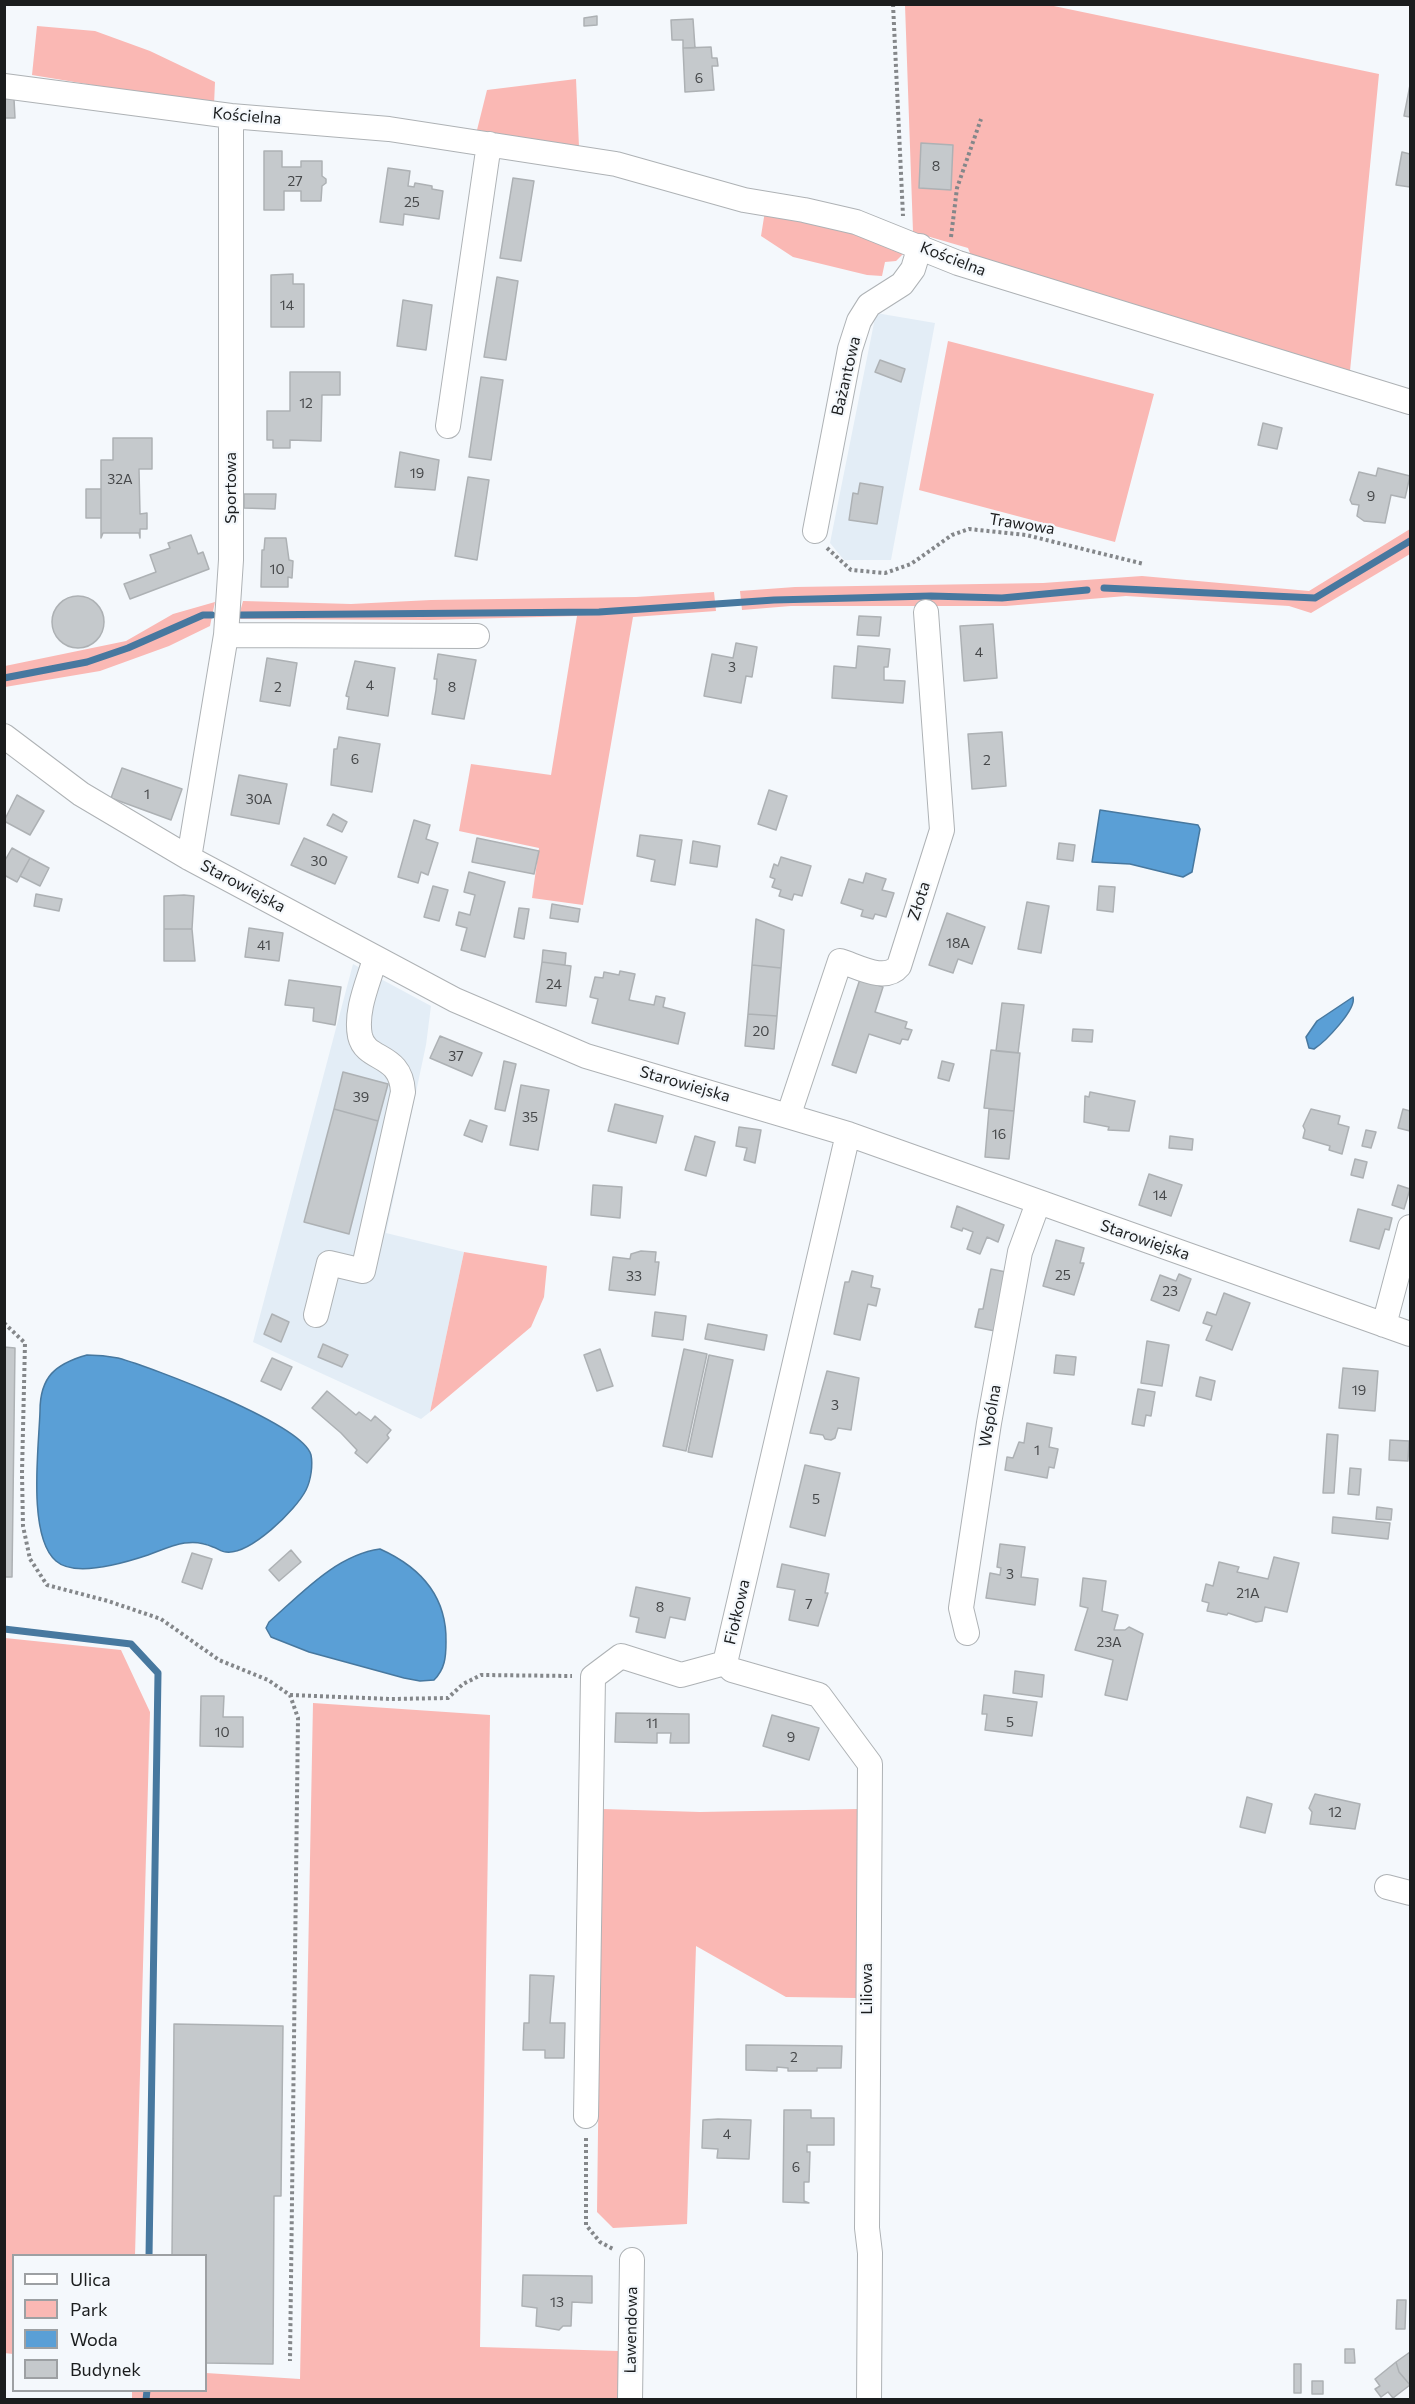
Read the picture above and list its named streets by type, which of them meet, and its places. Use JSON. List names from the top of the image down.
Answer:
{
  "streets": {
    "street": [
      "Kościelna",
      "Bażantowa",
      "Sportowa",
      "Starowiejska",
      "Złota",
      "Wspólna",
      "Fiołkowa",
      "Liliowa",
      "Lawendowa"
    ],
    "path": ["Trawowa"]
  },
  "crossings": [
    ["Kościelna", "Bażantowa"],
    ["Kościelna", "Sportowa"],
    ["Bażantowa", "Trawowa"],
    ["Sportowa", "Starowiejska"],
    ["Starowiejska", "Złota"],
    ["Starowiejska", "Wspólna"],
    ["Starowiejska", "Fiołkowa"],
    ["Fiołkowa", "Liliowa"]
  ],
  "house_numbers": [
    "6",
    "8",
    "27",
    "25",
    "14",
    "12",
    "19",
    "32A",
    "9",
    "10",
    "4",
    "3",
    "4",
    "2",
    "8",
    "6",
    "2",
    "1",
    "30A",
    "30",
    "18A",
    "41",
    "24",
    "20",
    "37",
    "39",
    "35",
    "16",
    "14",
    "25",
    "33",
    "23",
    "19",
    "3",
    "1",
    "5",
    "3",
    "21A",
    "7",
    "8",
    "23A",
    "5",
    "11",
    "10",
    "9",
    "12",
    "2",
    "4",
    "6",
    "13"
  ],
  "legend": [
    "Ulica",
    "Park",
    "Woda",
    "Budynek"
  ]
}
